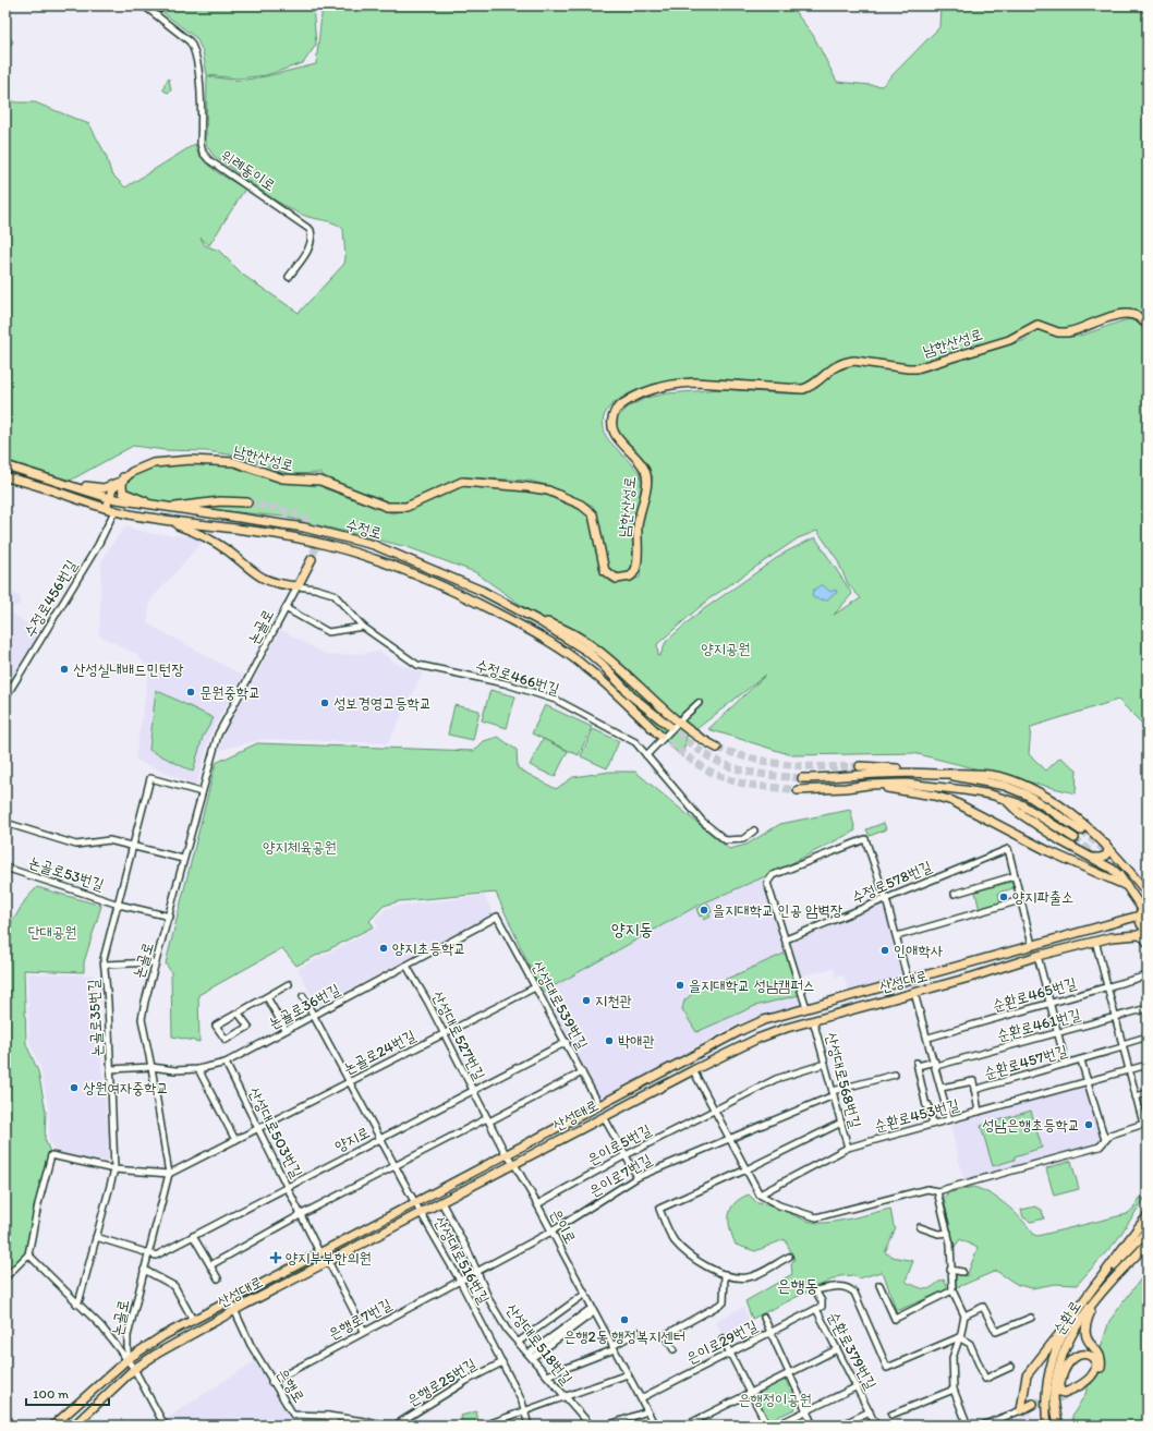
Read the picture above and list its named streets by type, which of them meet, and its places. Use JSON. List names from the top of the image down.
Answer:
{
  "streets": {
    "main road": [
      "남한산성로",
      "수정로",
      "산성대로",
      "순환로"
    ],
    "street": [
      "위례동이로",
      "수정로456번길",
      "논골로",
      "수정로466번길",
      "논골로53번길",
      "수정로578번길",
      "순환로465번길",
      "산성대로539번길",
      "논골로36번길",
      "논골로35번길",
      "순환로461번길",
      "산성대로527번길",
      "논골로24번길",
      "순환로457번길",
      "산성대로568번길",
      "순환로453번길",
      "산성대로503번길",
      "양지로",
      "은이로5번길",
      "은이로7번길",
      "은이로",
      "산성대로516번길",
      "은행로7번길",
      "은이로29번길",
      "산성대로518번길",
      "순환로379번길",
      "은행로25번길",
      "은행로"
    ]
  },
  "crossings": [
    ["남한산성로", "수정로"],
    ["수정로", "수정로456번길"],
    ["논골로", "수정로466번길"],
    ["논골로", "논골로53번길"],
    ["논골로", "산성대로"],
    ["논골로", "논골로36번길"],
    ["논골로", "논골로24번길"],
    ["논골로", "양지로"],
    ["논골로53번길", "논골로35번길"],
    ["산성대로", "산성대로539번길"],
    ["산성대로", "산성대로527번길"],
    ["산성대로", "산성대로568번길"],
    ["산성대로", "산성대로503번길"],
    ["산성대로", "은이로"],
    ["산성대로", "산성대로516번길"],
    ["산성대로", "산성대로518번길"],
    ["산성대로", "은행로"],
    ["산성대로539번길", "논골로36번길"],
    ["산성대로539번길", "논골로24번길"],
    ["산성대로539번길", "양지로"],
    ["논골로36번길", "논골로35번길"],
    ["논골로36번길", "산성대로527번길"],
    ["논골로36번길", "산성대로503번길"],
    ["논골로36번길", "산성대로516번길"],
    ["논골로35번길", "논골로24번길"],
    ["순환로461번길", "순환로453번길"],
    ["산성대로527번길", "논골로24번길"],
    ["산성대로527번길", "양지로"],
    ["산성대로527번길", "은이로"],
    ["논골로24번길", "산성대로503번길"],
    ["논골로24번길", "산성대로516번길"],
    ["산성대로568번길", "순환로453번길"],
    ["산성대로568번길", "은이로5번길"],
    ["산성대로568번길", "은이로7번길"],
    ["산성대로503번길", "양지로"],
    ["양지로", "산성대로516번길"],
    ["은이로5번길", "은이로"],
    ["은이로7번길", "은이로"],
    ["은이로7번길", "은행로7번길"],
    ["은이로7번길", "산성대로518번길"],
    ["은이로", "은이로29번길"],
    ["산성대로516번길", "은행로7번길"],
    ["산성대로516번길", "은행로25번길"],
    ["은행로7번길", "산성대로518번길"],
    ["은행로7번길", "은행로"],
    ["은이로29번길", "순환로379번길"],
    ["은행로25번길", "은행로"]
  ],
  "districts": ["양지동", "은행동"],
  "parks": [
    "양지공원",
    "양지체육공원",
    "단대공원",
    "은행정이공원"
  ],
  "places": {
    "other": [
      "산성실내배드민턴장",
      "문원중학교",
      "성보경영고등학교",
      "양지파출소",
      "을지대학교 인공 암벽장",
      "양지초등학교",
      "인애학사",
      "을지대학교 성남캠퍼스",
      "지천관",
      "박애관",
      "상원여자중학교",
      "성남은행초등학교",
      "은행2동 행정복지센터"
    ],
    "health": ["양지부부한의원"]
  },
  "scale_bar": "100 m"
}
